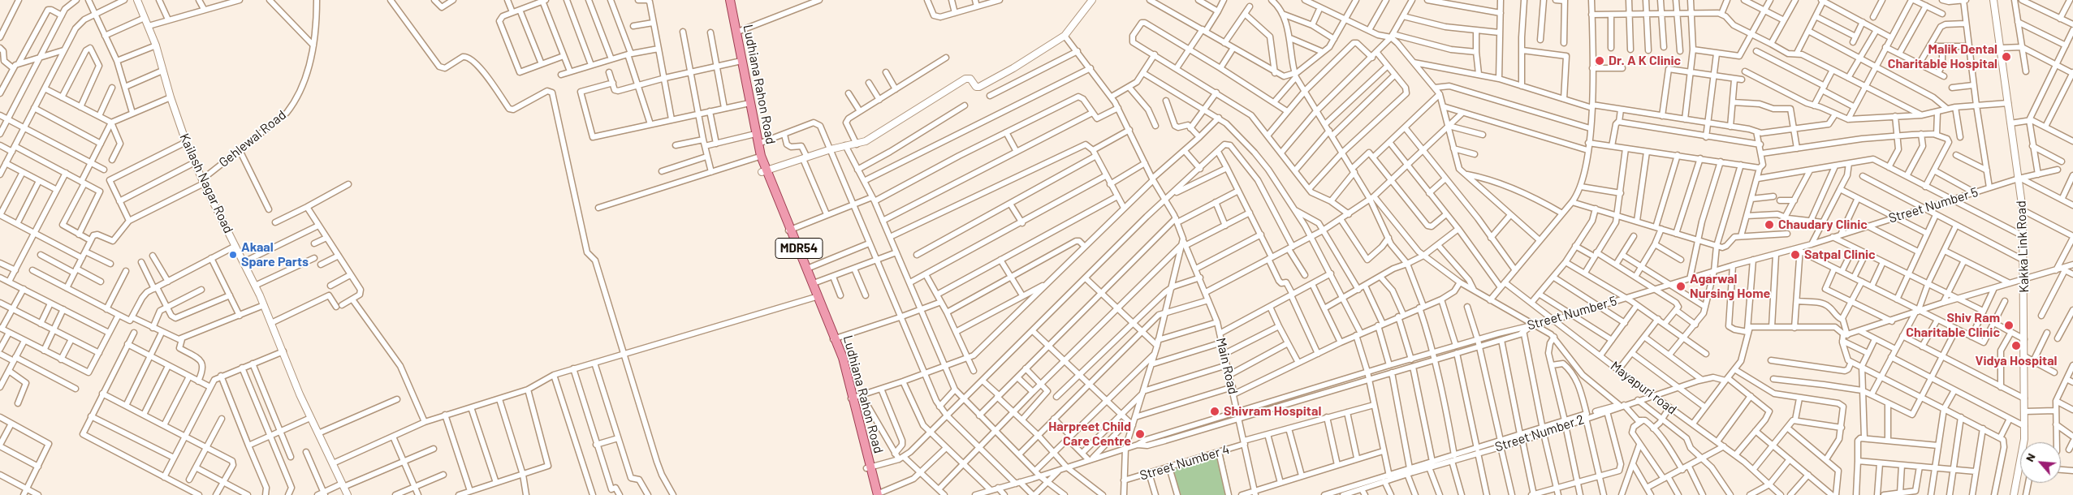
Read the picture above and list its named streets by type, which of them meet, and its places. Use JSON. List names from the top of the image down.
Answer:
{
  "streets": {
    "main road": ["Ludhiana Rahon Road", "MDR54"],
    "street": [
      "Gehlewal Road",
      "Kailash Nagar Road",
      "Street Number 5",
      "Kakka Link Road",
      "Main Road",
      "Mayapuri road",
      "Street Number 2",
      "Street Number 4"
    ]
  },
  "crossings": [
    ["Gehlewal Road", "Kailash Nagar Road"],
    ["Street Number 5", "Kakka Link Road"],
    ["Street Number 5", "Main Road"],
    ["Street Number 5", "Mayapuri road"],
    ["Main Road", "Street Number 4"],
    ["Mayapuri road", "Street Number 2"]
  ],
  "places": [
    "Malik Dental Charitable Hospital",
    "Dr. A K Clinic",
    "Chaudary Clinic",
    "Akaal Spare Parts",
    "Satpal Clinic",
    "Agarwal Nursing Home",
    "Shiv Ram Charitable Clinic",
    "Vidya Hospital",
    "Shivram Hospital",
    "Harpreet Child Care Centre"
  ],
  "north": "top left"
}
